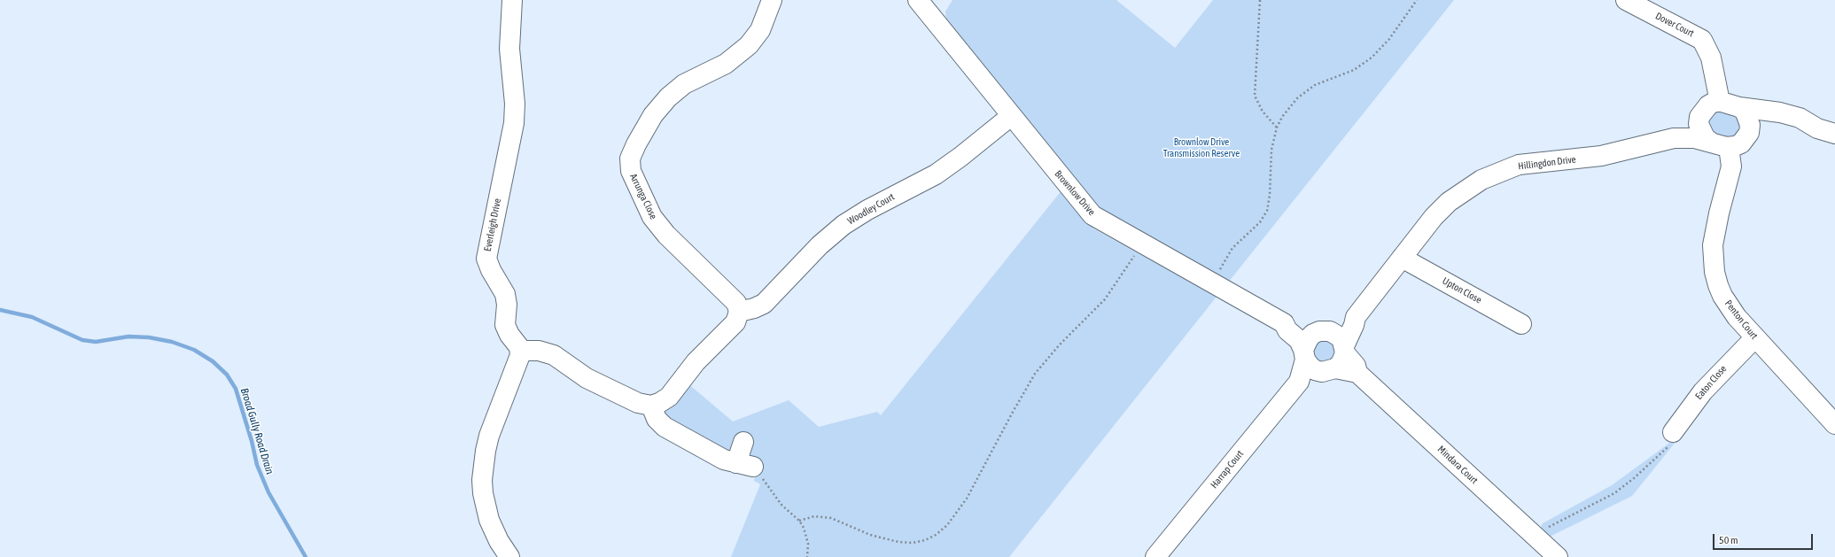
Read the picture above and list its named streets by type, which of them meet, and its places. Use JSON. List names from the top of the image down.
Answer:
{
  "streets": {
    "street": [
      "Dover Court",
      "Hillingdon Drive",
      "Brownlow Drive",
      "Arrunga Close",
      "Woodley Court",
      "Everleigh Drive",
      "Upton Close",
      "Penton Court",
      "Eaton Close",
      "Mindara Court",
      "Harrap Court"
    ]
  },
  "crossings": [
    ["Dover Court", "Hillingdon Drive"],
    ["Dover Court", "Penton Court"],
    ["Hillingdon Drive", "Brownlow Drive"],
    ["Hillingdon Drive", "Upton Close"],
    ["Hillingdon Drive", "Penton Court"],
    ["Hillingdon Drive", "Mindara Court"],
    ["Hillingdon Drive", "Harrap Court"],
    ["Brownlow Drive", "Woodley Court"],
    ["Brownlow Drive", "Mindara Court"],
    ["Brownlow Drive", "Harrap Court"],
    ["Arrunga Close", "Woodley Court"],
    ["Penton Court", "Eaton Close"],
    ["Mindara Court", "Harrap Court"]
  ],
  "water": ["Broad Gully Road Drain"],
  "parks": ["Brownlow Drive Transmission Reserve"],
  "scale_bar": "50 m"
}
